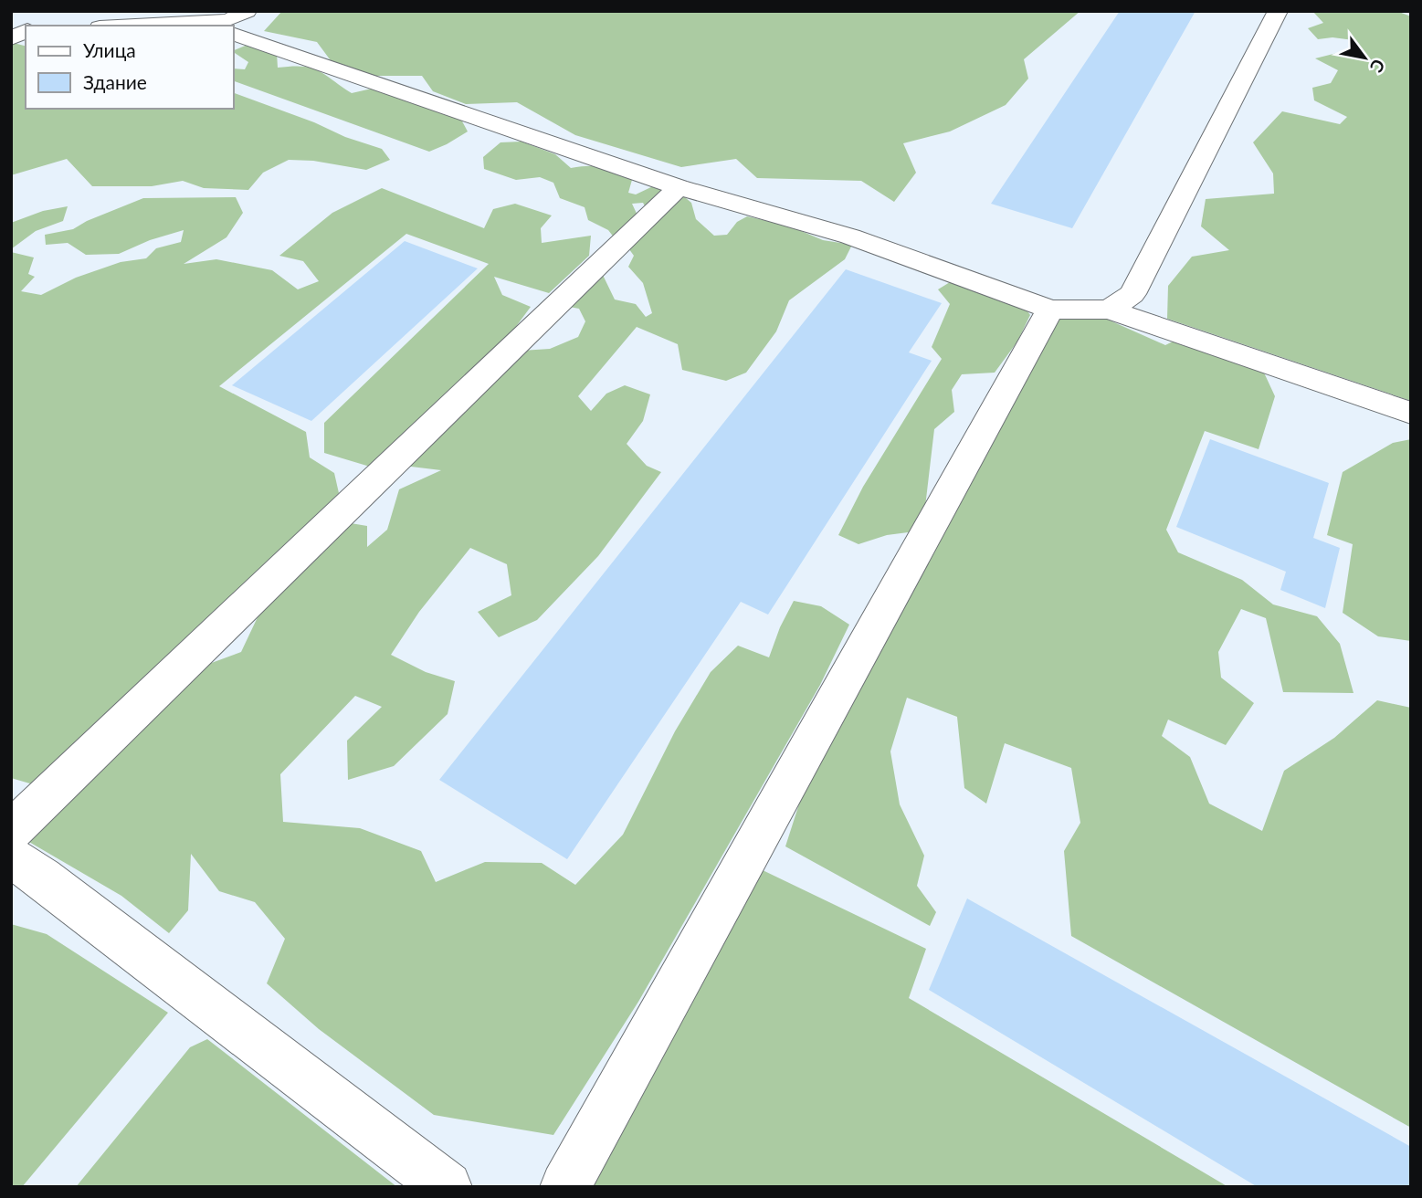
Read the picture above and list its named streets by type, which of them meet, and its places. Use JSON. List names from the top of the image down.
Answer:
{
  "legend": ["Улица", "Здание"],
  "north": "bottom right"
}
